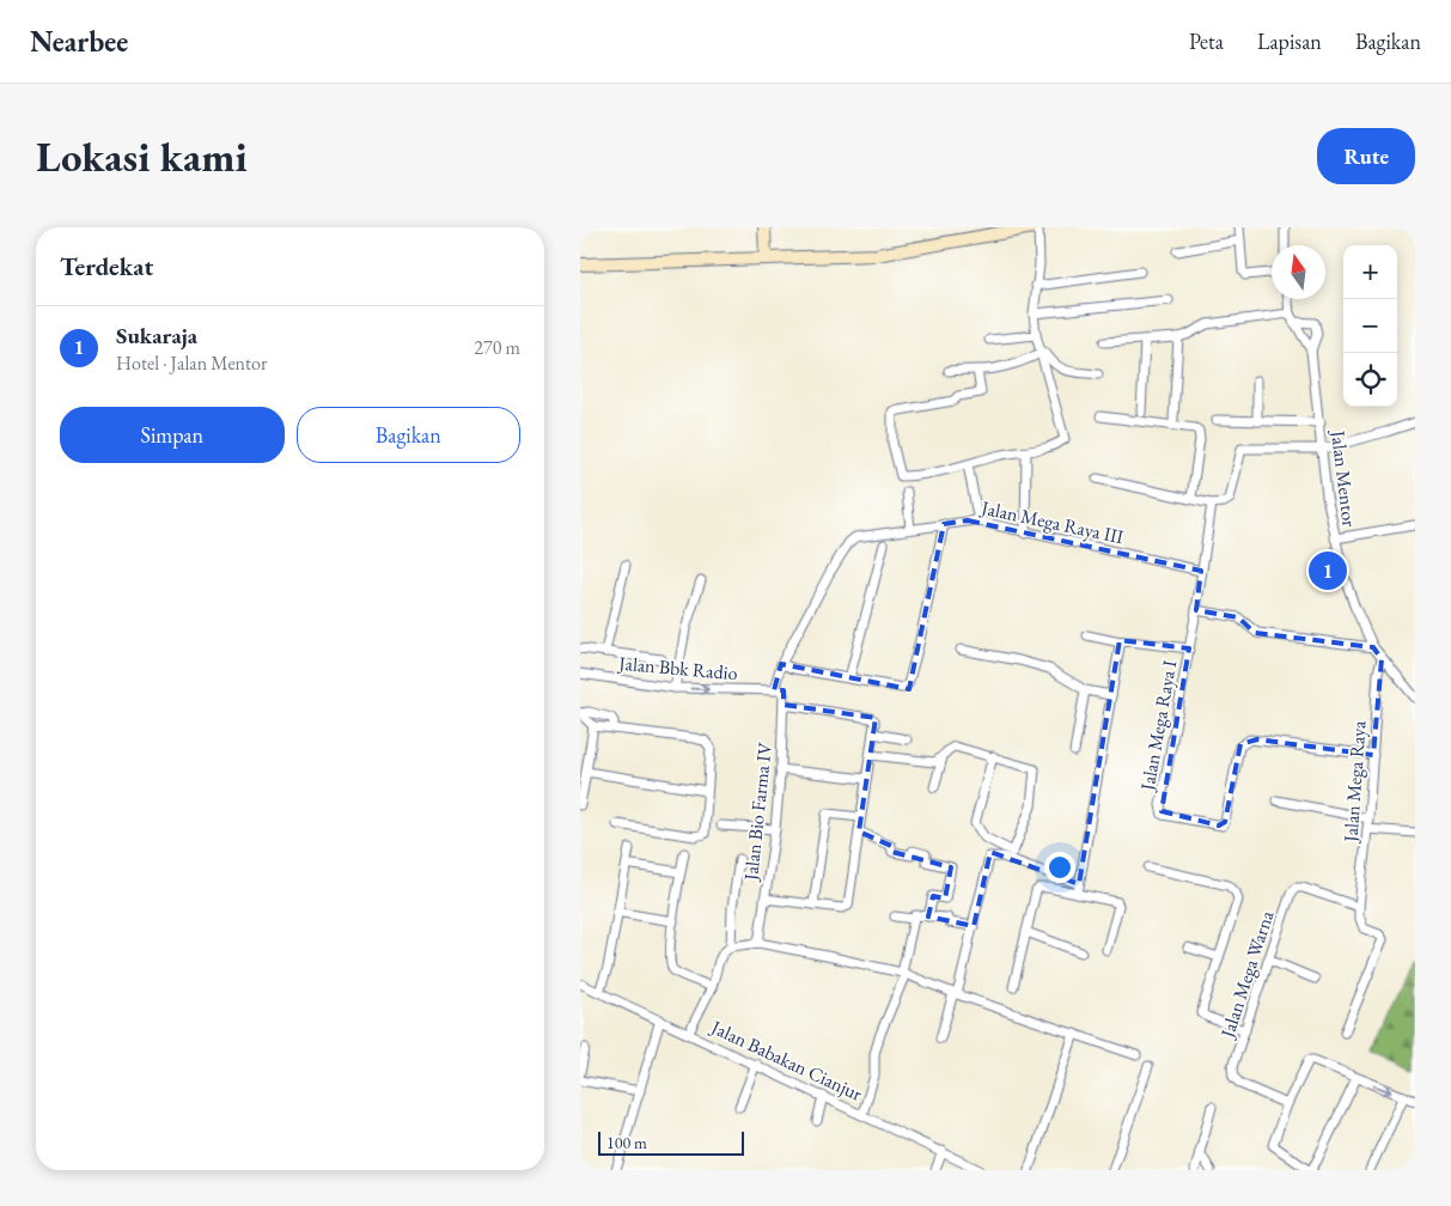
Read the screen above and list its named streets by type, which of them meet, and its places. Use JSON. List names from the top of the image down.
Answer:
{
  "streets": {
    "street": [
      "Jalan Mentor",
      "Jalan Mega Raya III",
      "Jalan Bbk Radio",
      "Jalan Mega Raya I",
      "Jalan Mega Raya",
      "Jalan Bio Farma IV",
      "Jalan Mega Warna",
      "Jalan Babakan Cianjur"
    ]
  },
  "crossings": [
    ["Jalan Mentor", "Jalan Mega Raya"],
    ["Jalan Mega Raya III", "Jalan Bbk Radio"],
    ["Jalan Mega Raya I", "Jalan Mega Raya"],
    ["Jalan Mega Raya", "Jalan Mega Warna"]
  ],
  "one_way": ["Jalan Bbk Radio"],
  "scale_bar": "100 m",
  "north": "top",
  "page": {
    "header": "Nearbee",
    "nav": ["Peta", "Lapisan", "Bagikan"],
    "buttons": [
      "Rute",
      ["Simpan", "Bagikan"]
    ],
    "title": "Lokasi kami",
    "heading": "Terdekat",
    "map_buttons": ["+", "−"],
    "list": [
      {
        "mark": "1",
        "name": "Sukaraja",
        "note": "Hotel · Jalan Mentor",
        "value": "270 m"
      }
    ],
    "pins": "1",
    "scale": "100 m"
  }
}
